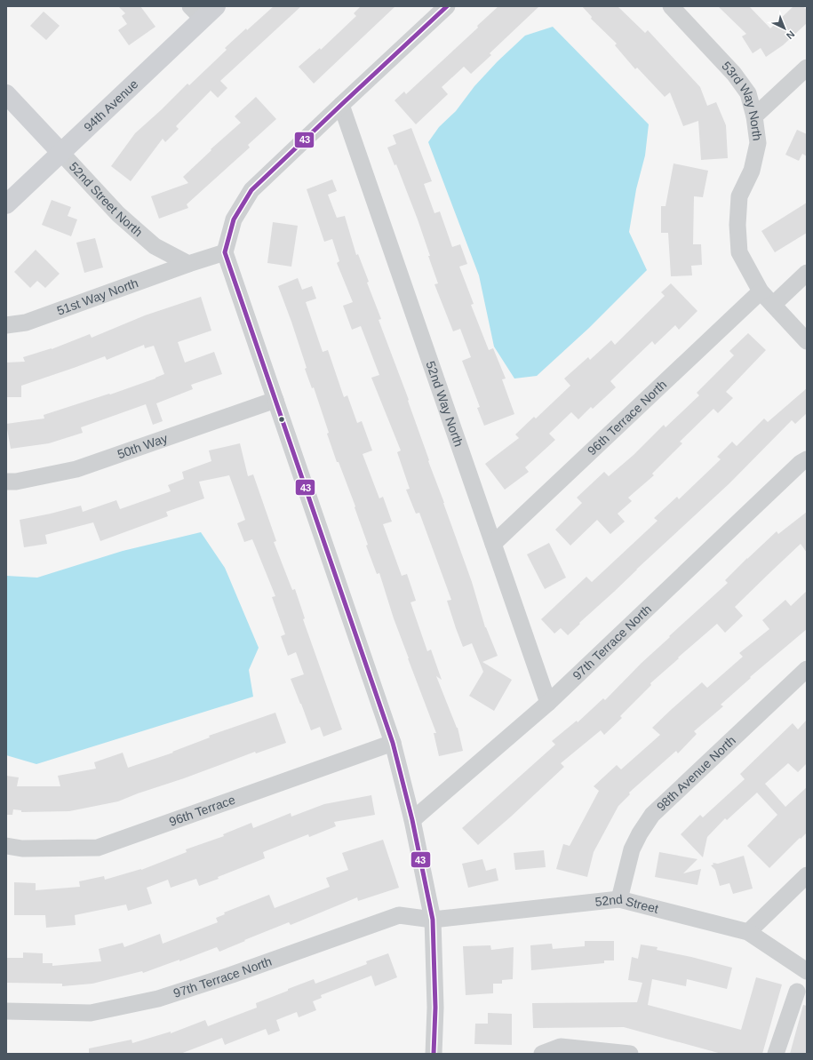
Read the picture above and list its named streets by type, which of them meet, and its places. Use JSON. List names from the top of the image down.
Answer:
{
  "streets": {
    "street": [
      "53rd Way North",
      "94th Avenue",
      "52nd Street North",
      "51st Way North",
      "52nd Way North",
      "96th Terrace North",
      "50th Way",
      "97th Terrace North",
      "98th Avenue North",
      "96th Terrace",
      "52nd Street"
    ]
  },
  "crossings": [
    ["53rd Way North", "96th Terrace North"],
    ["94th Avenue", "52nd Street North"],
    ["52nd Street North", "51st Way North"],
    ["52nd Way North", "96th Terrace North"],
    ["52nd Way North", "97th Terrace North"],
    ["97th Terrace North", "52nd Street"],
    ["98th Avenue North", "52nd Street"]
  ],
  "lines": ["transit line 43"],
  "north": "bottom right"
}
